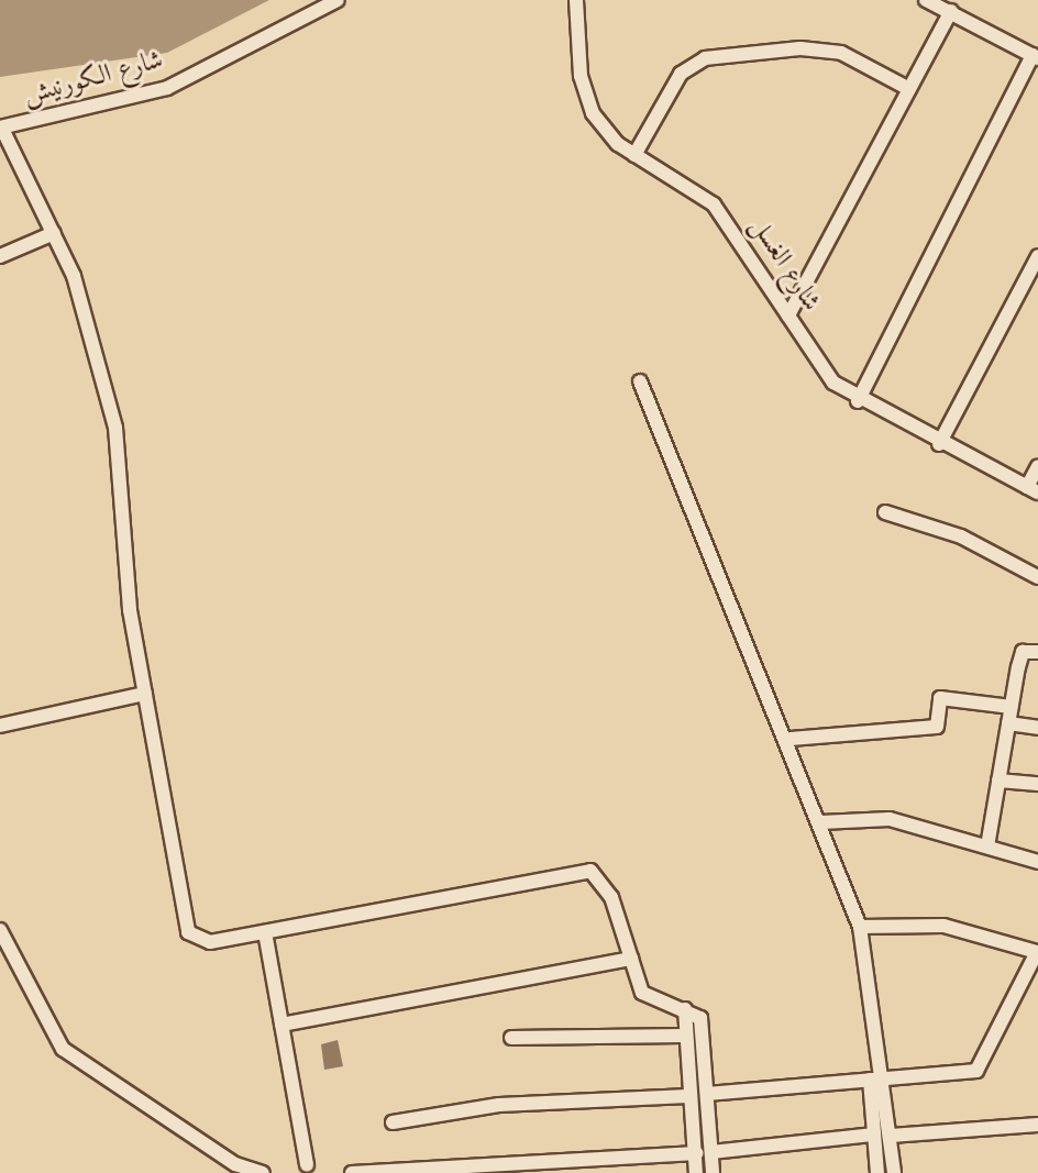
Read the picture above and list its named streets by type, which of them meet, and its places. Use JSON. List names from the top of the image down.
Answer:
{
  "streets": {
    "street": ["شارع الكورنيش", "شارع الغسل"]
  }
}
